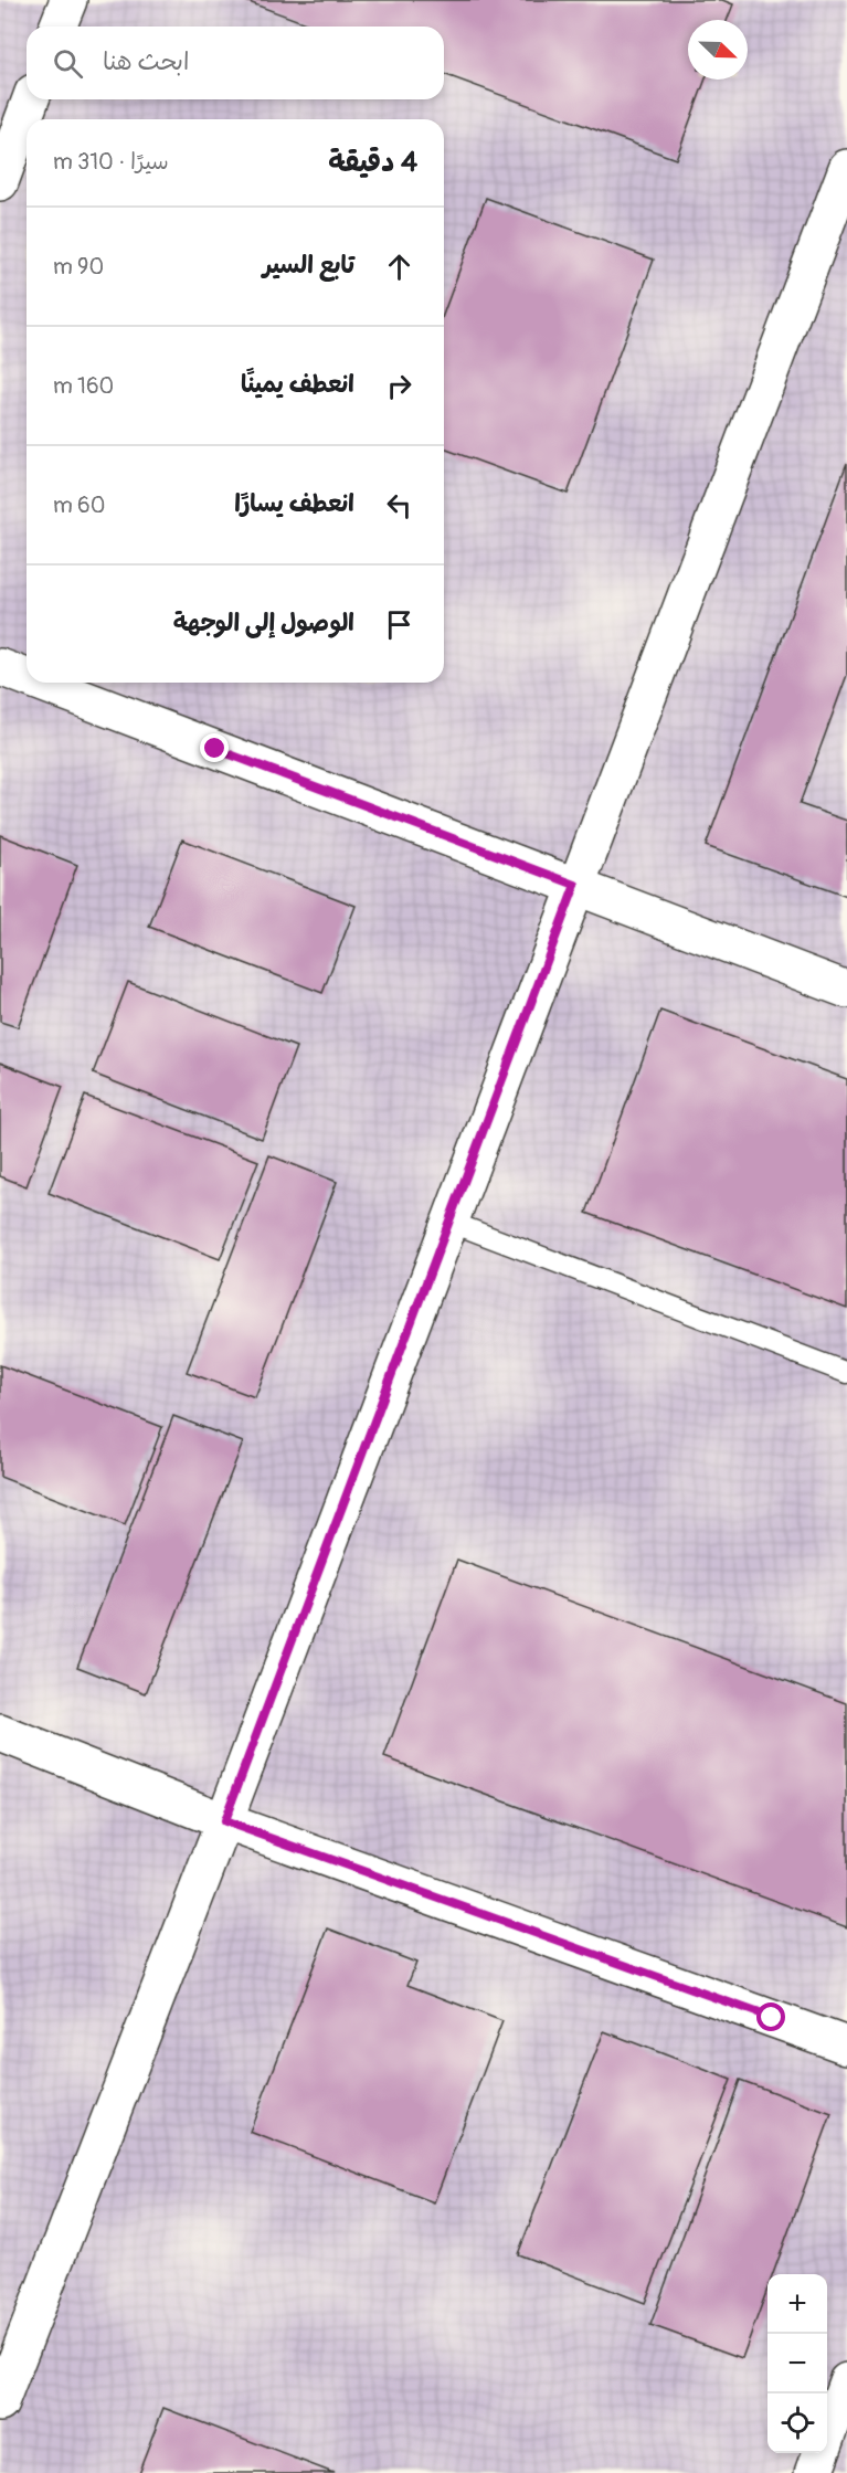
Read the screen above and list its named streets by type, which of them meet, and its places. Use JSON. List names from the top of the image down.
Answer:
{
  "north": "bottom right",
  "page": {
    "search": "ابحث هنا",
    "heading": ["4 دقيقة", "سيرًا · 310 m"],
    "list": [
      ["تابع السير", "90 m"],
      ["انعطف يمينًا", "160 m"],
      ["انعطف يسارًا", "60 m"],
      "الوصول إلى الوجهة"
    ],
    "map_buttons": ["+", "−"]
  }
}
